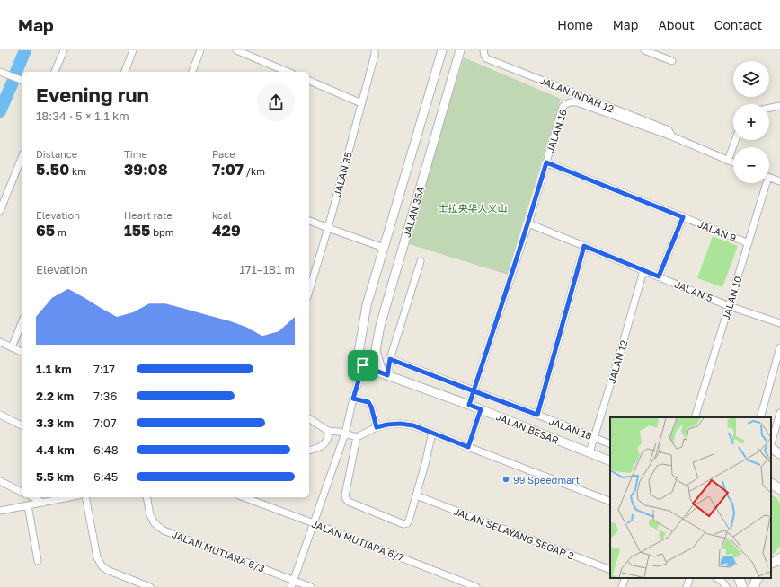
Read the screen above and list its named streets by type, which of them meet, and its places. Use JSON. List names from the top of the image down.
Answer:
{
  "streets": {
    "street": [
      "JALAN INDAH 12",
      "JALAN 16",
      "JALAN 35",
      "JALAN 35A",
      "JALAN 9",
      "JALAN 5",
      "JALAN 10",
      "JALAN 12",
      "JALAN BESAR",
      "JALAN 18",
      "JALAN SELAYANG SEGAR 3",
      "JALAN MUTIARA 6/7",
      "JALAN MUTIARA 6/3"
    ]
  },
  "crossings": [
    ["JALAN INDAH 12", "JALAN 16"],
    ["JALAN 16", "JALAN 9"],
    ["JALAN 16", "JALAN 5"],
    ["JALAN 16", "JALAN BESAR"],
    ["JALAN 16", "JALAN 18"],
    ["JALAN 35A", "JALAN BESAR"],
    ["JALAN 9", "JALAN 10"],
    ["JALAN 5", "JALAN 10"],
    ["JALAN 5", "JALAN 12"],
    ["JALAN 12", "JALAN BESAR"],
    ["JALAN 12", "JALAN 18"]
  ],
  "parks": ["士拉央华人义山"],
  "places": ["99 Speedmart"],
  "page": {
    "header": "Map",
    "nav": [
      "Home",
      "Map",
      "About",
      "Contact"
    ],
    "map_buttons": ["+", "−"],
    "heading": ["Evening run", "18:34 · 5 × 1.1 km"],
    "stats": [
      ["Distance", "5.50 km"],
      ["Time", "39:08"],
      ["Pace", "7:07 /km"],
      ["Elevation", "65 m"],
      ["Heart rate", "155 bpm"],
      ["kcal", "429"]
    ],
    "chart": ["Elevation", "171–181 m"],
    "list": [
      {
        "name": "1.1 km",
        "note": "7:17"
      },
      {
        "name": "2.2 km",
        "note": "7:36"
      },
      {
        "name": "3.3 km",
        "note": "7:07"
      },
      {
        "name": "4.4 km",
        "note": "6:48"
      },
      {
        "name": "5.5 km",
        "note": "6:45"
      }
    ]
  }
}
